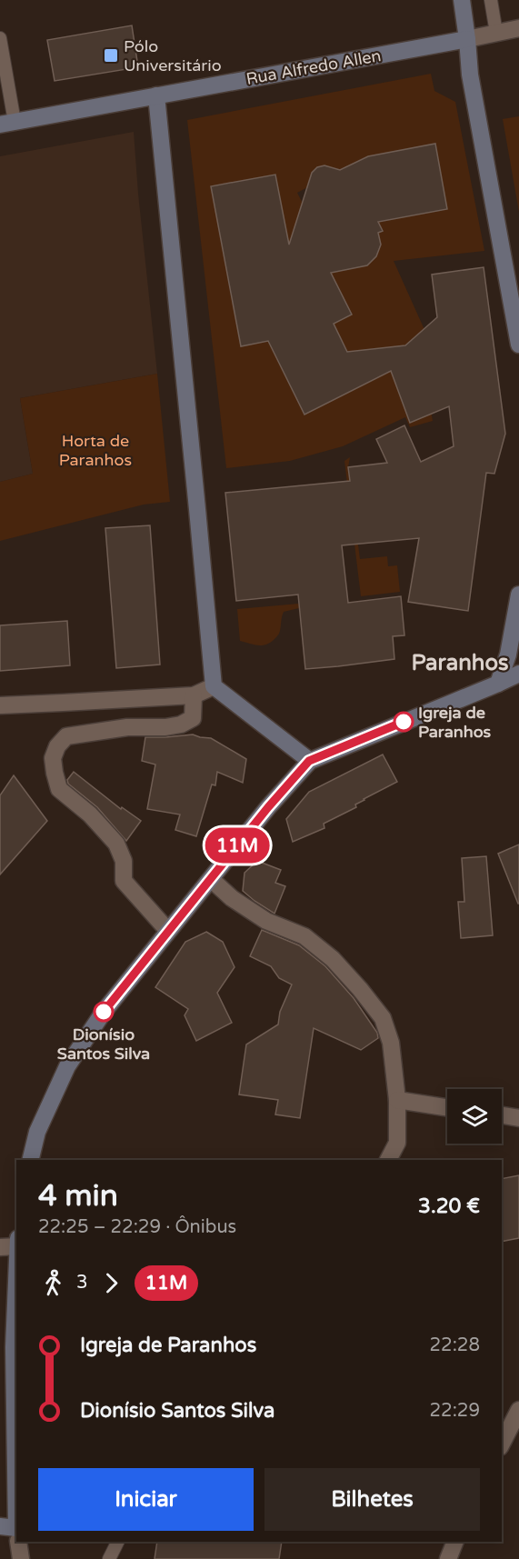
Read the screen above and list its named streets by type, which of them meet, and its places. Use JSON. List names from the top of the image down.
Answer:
{
  "streets": {
    "main road": ["Rua Alfredo Allen"]
  },
  "districts": ["Paranhos"],
  "parks": ["Horta de Paranhos"],
  "places": {
    "transit": ["Pólo Universitário"],
    "other": ["Igreja de Paranhos", "Dionísio Santos Silva"]
  },
  "lines": ["bus line 11M"],
  "page": {
    "on_map": "11M",
    "heading": ["4 min", "22:25 – 22:29 · Ônibus", "3.20 €"],
    "legs": ["3", "11M"],
    "list": [
      {
        "name": "Igreja de Paranhos",
        "value": "22:28"
      },
      {
        "name": "Dionísio Santos Silva",
        "value": "22:29"
      }
    ],
    "buttons": ["Iniciar", "Bilhetes"]
  }
}
